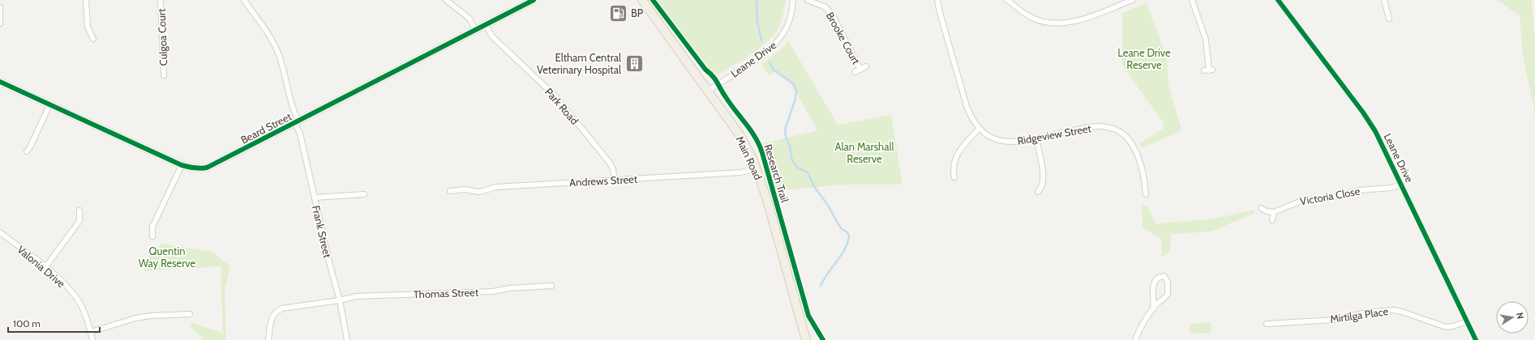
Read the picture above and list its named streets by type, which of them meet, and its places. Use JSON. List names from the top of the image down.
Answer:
{
  "streets": {
    "main road": ["Main Road"],
    "street": [
      "Culgoa Court",
      "Brooke Court",
      "Leane Drive",
      "Park Road",
      "Beard Street",
      "Ridgeview Street",
      "Andrews Street",
      "Victoria Close",
      "Frank Street",
      "Valonia Drive",
      "Thomas Street",
      "Mirtilga Place"
    ],
    "cycle path": ["Research Trail"]
  },
  "crossings": [
    ["Leane Drive", "Main Road"],
    ["Leane Drive", "Victoria Close"],
    ["Leane Drive", "Mirtilga Place"],
    ["Park Road", "Beard Street"],
    ["Park Road", "Andrews Street"],
    ["Beard Street", "Frank Street"],
    ["Main Road", "Andrews Street"],
    ["Frank Street", "Thomas Street"]
  ],
  "parks": ["Leane Drive Reserve", "Alan Marshall Reserve", "Quentin Way Reserve"],
  "places": {
    "fuel station": ["BP"],
    "building": ["Eltham Central Veterinary Hospital"]
  },
  "scale_bar": "100 m",
  "north": "right"
}
